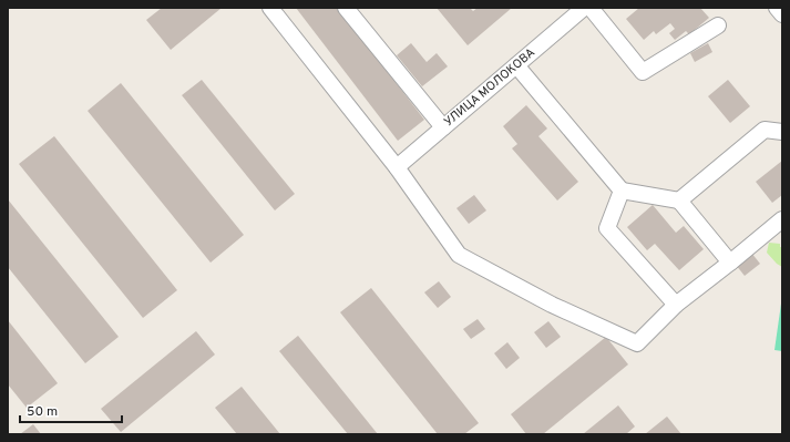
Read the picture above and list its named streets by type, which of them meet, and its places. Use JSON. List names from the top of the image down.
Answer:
{
  "streets": {
    "street": ["УЛИЦА МОЛОКОВА"]
  },
  "scale_bar": "50 m"
}
